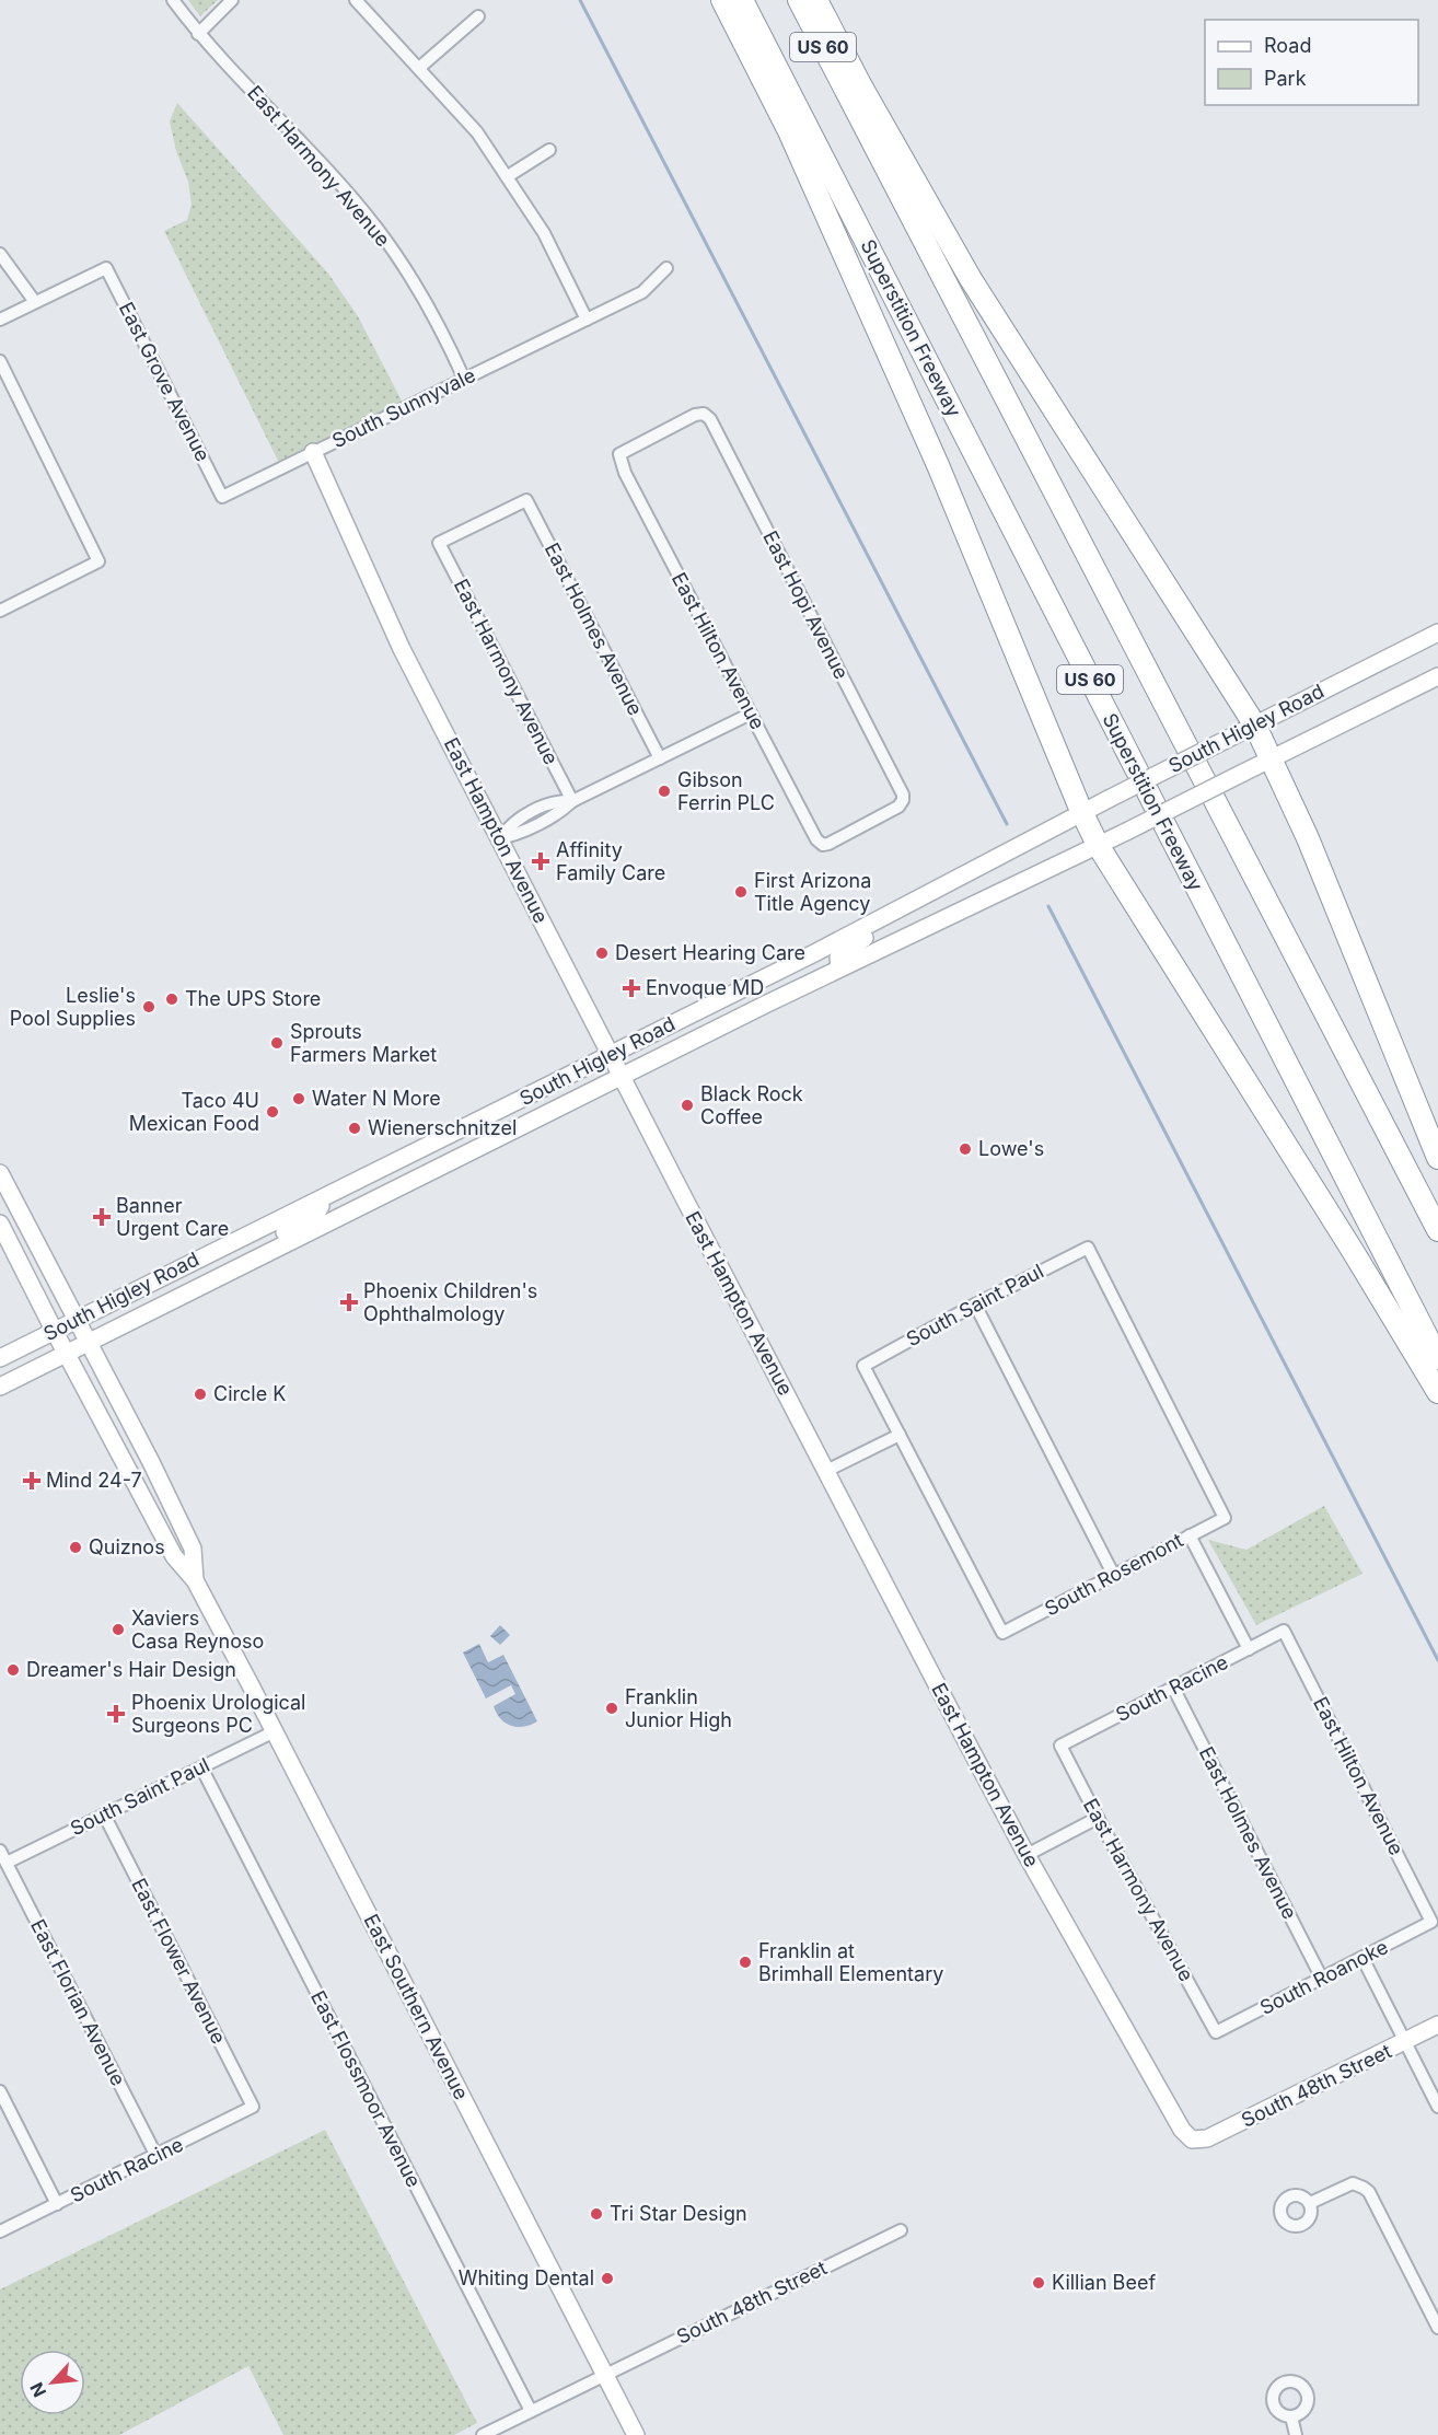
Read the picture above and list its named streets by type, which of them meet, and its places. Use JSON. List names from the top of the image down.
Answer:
{
  "streets": {
    "highway": ["US 60", "Superstition Freeway"],
    "main road": [
      "South Higley Road",
      "East Hampton Avenue",
      "East Southern Avenue",
      "South 48th Street"
    ],
    "street": [
      "East Harmony Avenue",
      "East Grove Avenue",
      "South Sunnyvale",
      "East Hopi Avenue",
      "East Holmes Avenue",
      "East Hilton Avenue",
      "South Saint Paul",
      "South Rosemont",
      "South Racine",
      "East Flower Avenue",
      "South Roanoke",
      "East Florian Avenue",
      "East Flossmoor Avenue"
    ]
  },
  "crossings": [
    ["East Harmony Avenue", "South Sunnyvale"],
    ["East Harmony Avenue", "East Holmes Avenue"],
    ["East Harmony Avenue", "South Racine"],
    ["East Harmony Avenue", "South Roanoke"],
    ["East Grove Avenue", "South Sunnyvale"],
    ["South Sunnyvale", "East Hampton Avenue"],
    ["East Hopi Avenue", "East Hilton Avenue"],
    ["East Holmes Avenue", "South Racine"],
    ["East Holmes Avenue", "South Roanoke"],
    ["East Hilton Avenue", "South Racine"],
    ["East Hilton Avenue", "South Roanoke"],
    ["South Higley Road", "East Hampton Avenue"],
    ["South Higley Road", "East Southern Avenue"],
    ["East Hampton Avenue", "South 48th Street"],
    ["South Saint Paul", "South Rosemont"],
    ["South Saint Paul", "East Flower Avenue"],
    ["South Saint Paul", "East Florian Avenue"],
    ["South Saint Paul", "East Southern Avenue"],
    ["South Saint Paul", "East Flossmoor Avenue"],
    ["South Racine", "East Flower Avenue"],
    ["South Racine", "East Florian Avenue"],
    ["East Southern Avenue", "South 48th Street"]
  ],
  "places": {
    "other": [
      "Gibson Ferrin PLC",
      "First Arizona Title Agency",
      "Desert Hearing Care",
      "The UPS Store",
      "Leslie's Pool Supplies",
      "Sprouts Farmers Market",
      "Water N More",
      "Black Rock Coffee",
      "Taco 4U Mexican Food",
      "Wienerschnitzel",
      "Lowe's",
      "Circle K",
      "Quiznos",
      "Xaviers Casa Reynoso",
      "Dreamer's Hair Design",
      "Franklin Junior High",
      "Franklin at Brimhall Elementary",
      "Tri Star Design",
      "Whiting Dental",
      "Killian Beef"
    ],
    "health": [
      "Affinity Family Care",
      "Envoque MD",
      "Banner Urgent Care",
      "Phoenix Children's Ophthalmology",
      "Mind 24-7",
      "Phoenix Urological Surgeons PC"
    ]
  },
  "legend": ["Road", "Park"],
  "north": "bottom left"
}
